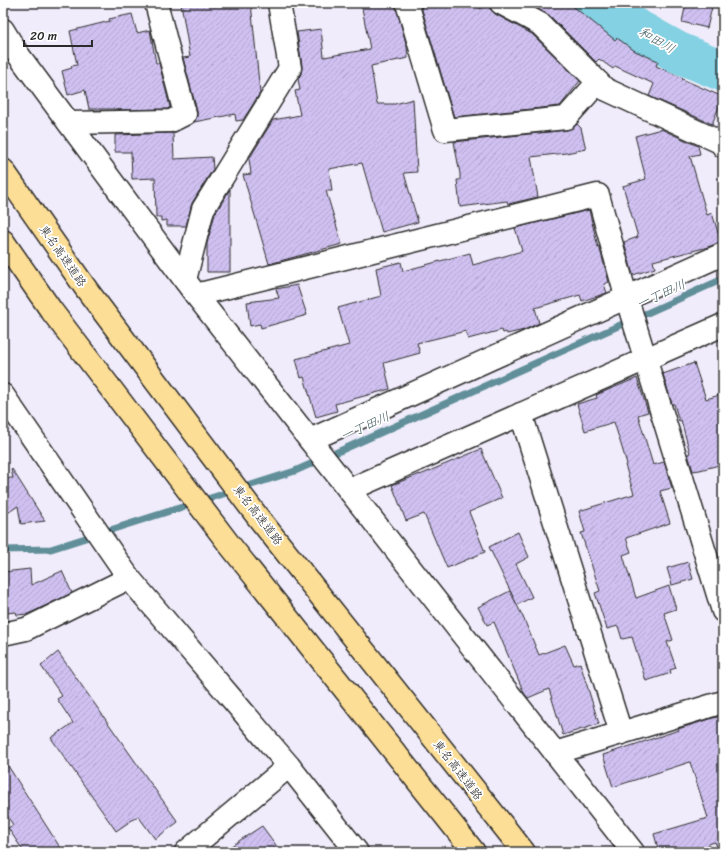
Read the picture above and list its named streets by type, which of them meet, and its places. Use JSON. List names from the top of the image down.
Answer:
{
  "streets": {
    "highway": ["東名高速道路"]
  },
  "water": ["和田川", "一丁田川"],
  "scale_bar": "20 m"
}
